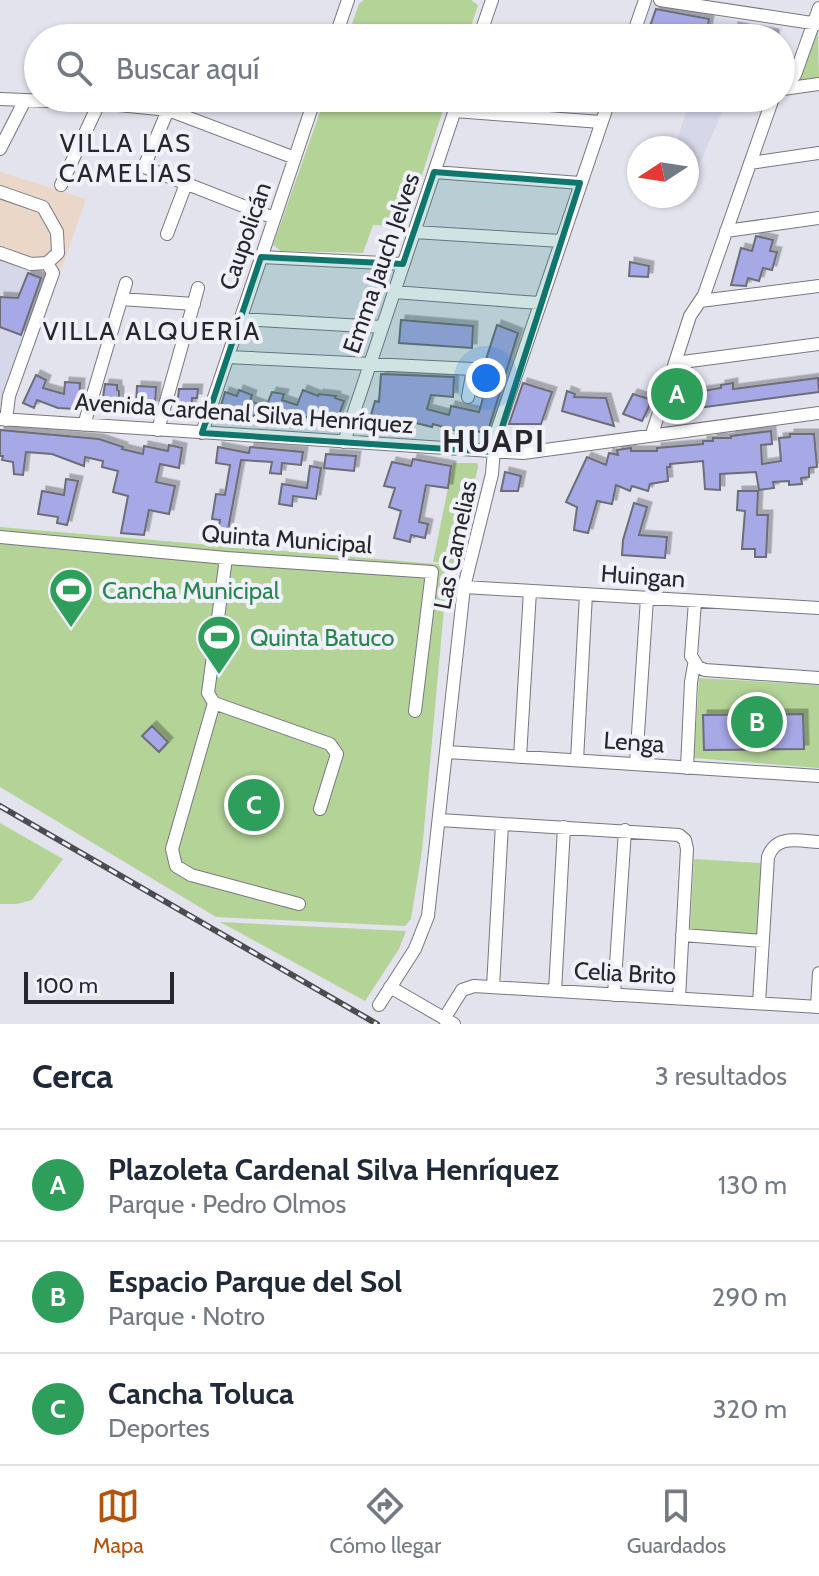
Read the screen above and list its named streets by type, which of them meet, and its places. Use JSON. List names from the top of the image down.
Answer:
{
  "streets": {
    "street": [
      "Caupolicán",
      "Emma Jauch Jelves",
      "Avenida Cardenal Silva Henríquez",
      "Quinta Municipal",
      "Las Camelias",
      "Huingan",
      "Lenga",
      "Celia Brito"
    ]
  },
  "crossings": [
    ["Caupolicán", "Avenida Cardenal Silva Henríquez"],
    ["Emma Jauch Jelves", "Avenida Cardenal Silva Henríquez"],
    ["Avenida Cardenal Silva Henríquez", "Las Camelias"],
    ["Las Camelias", "Huingan"],
    ["Las Camelias", "Lenga"]
  ],
  "districts": ["VILLA LAS CAMELIAS", "VILLA ALQUERÍA", "HUAPI"],
  "places": {
    "sports": ["Cancha Municipal", "Quinta Batuco"]
  },
  "scale_bar": "100 m",
  "north": "left",
  "page": {
    "search": "Buscar aquí",
    "pins": ["A", "B", "C"],
    "scale": "100 m",
    "heading": ["Cerca", "3 resultados"],
    "list": [
      {
        "mark": "A",
        "name": "Plazoleta Cardenal Silva Henríquez",
        "note": "Parque · Pedro Olmos",
        "value": "130 m"
      },
      {
        "mark": "B",
        "name": "Espacio Parque del Sol",
        "note": "Parque · Notro",
        "value": "290 m"
      },
      {
        "mark": "C",
        "name": "Cancha Toluca",
        "note": "Deportes",
        "value": "320 m"
      }
    ],
    "nav": ["Mapa", "Cómo llegar", "Guardados"]
  }
}
